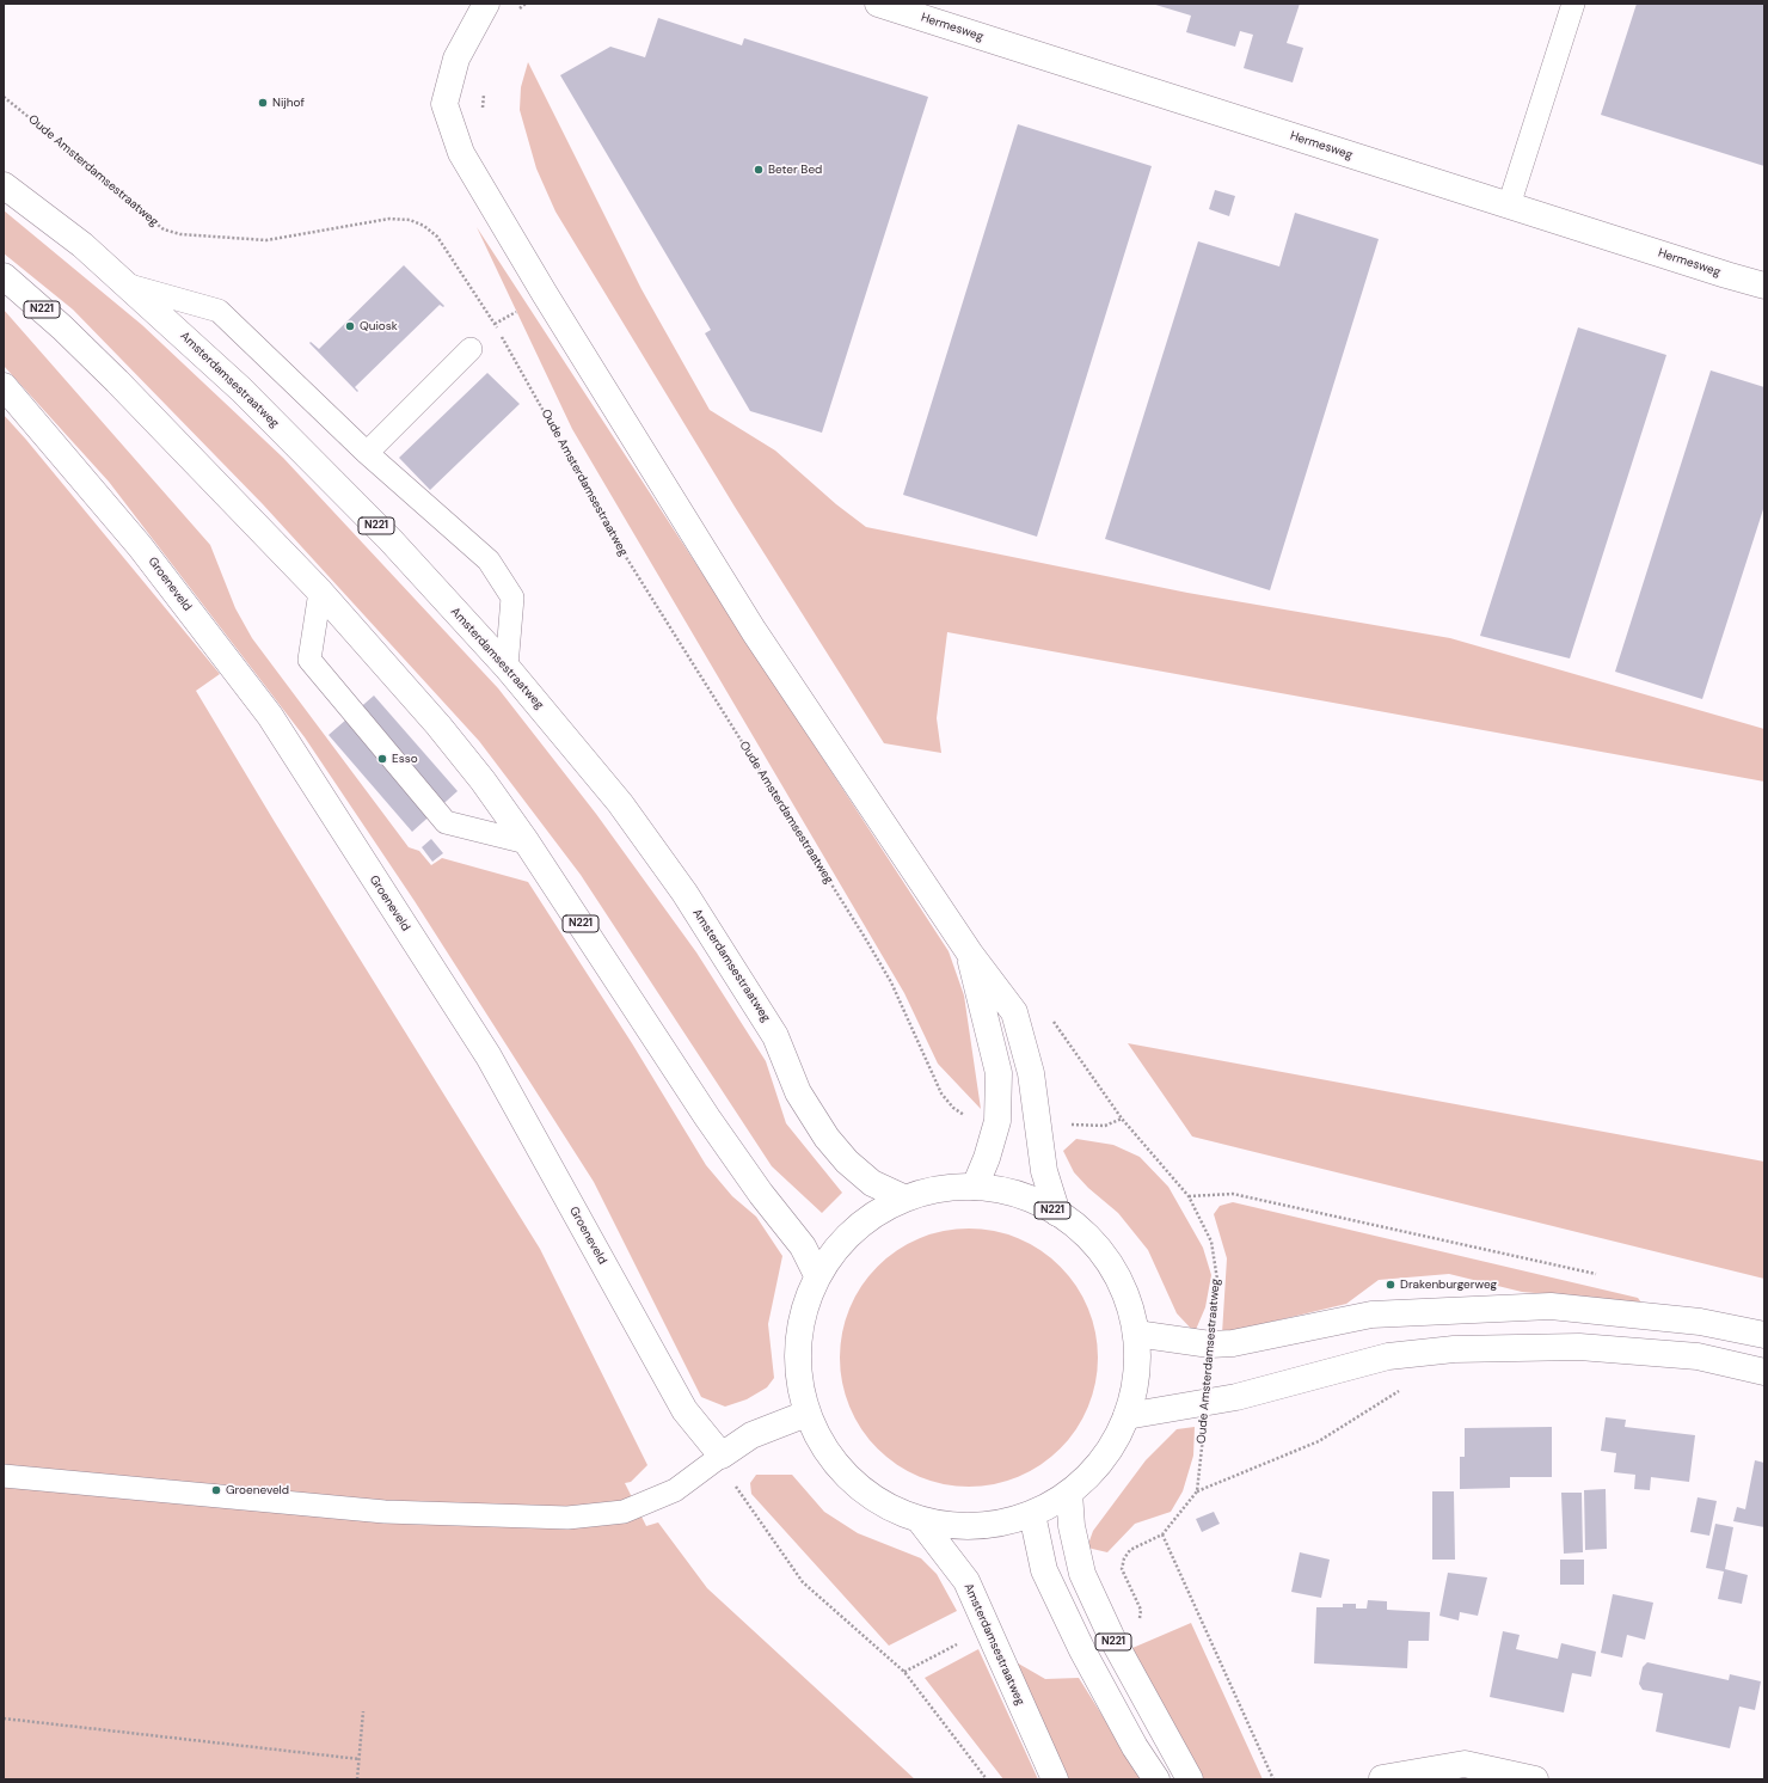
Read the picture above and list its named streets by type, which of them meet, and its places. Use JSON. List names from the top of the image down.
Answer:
{
  "streets": {
    "main road": [
      "Hermesweg",
      "N221",
      "Amsterdamsestraatweg",
      "Groeneveld"
    ],
    "path": ["Oude Amsterdamsestraatweg"]
  },
  "crossings": [
    ["N221", "Amsterdamsestraatweg"]
  ],
  "places": [
    "Nijhof",
    "Beter Bed",
    "Quiosk",
    "Esso",
    "Drakenburgerweg",
    "Groeneveld"
  ]
}
